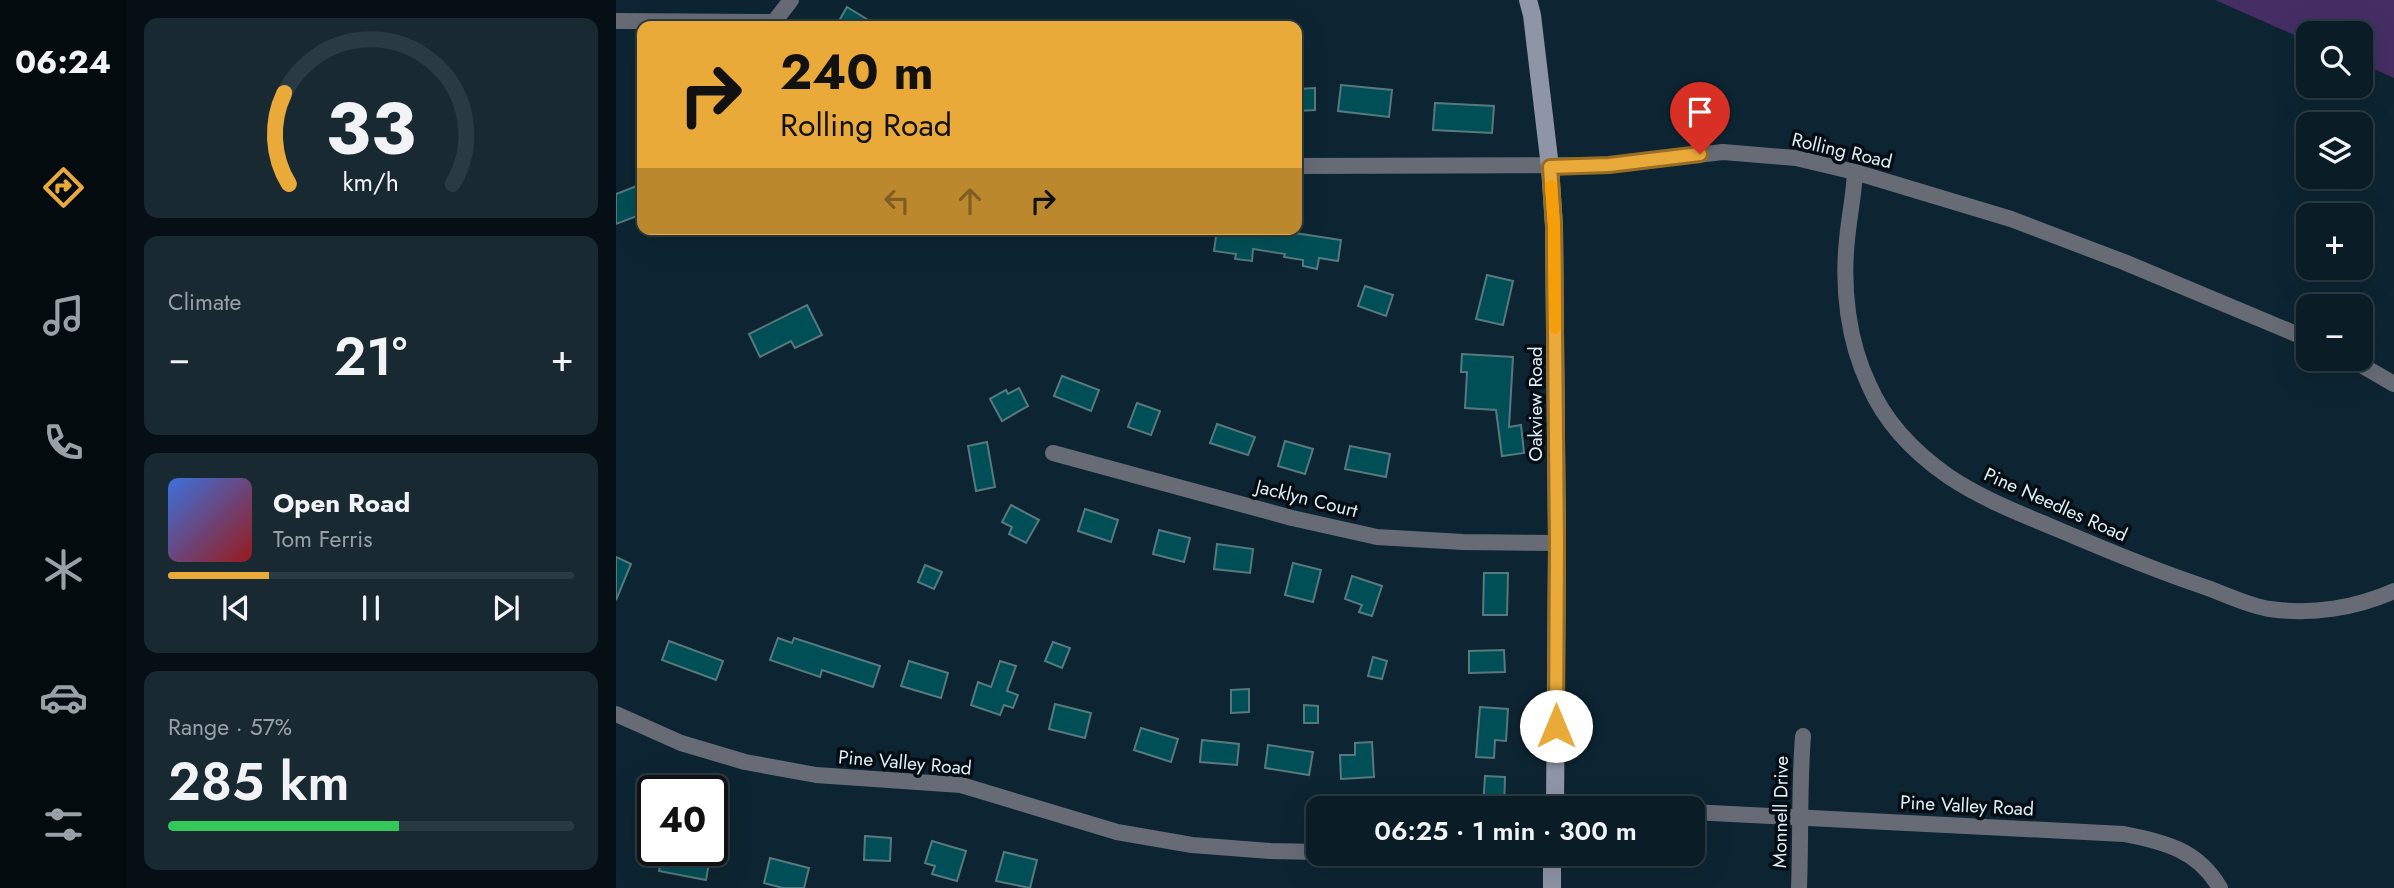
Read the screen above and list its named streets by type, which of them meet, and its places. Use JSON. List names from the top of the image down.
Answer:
{
  "streets": {
    "street": [
      "Rolling Road",
      "Oakview Road",
      "Jacklyn Court",
      "Pine Needles Road",
      "Pine Valley Road",
      "Monnell Drive"
    ]
  },
  "crossings": [
    ["Rolling Road", "Oakview Road"],
    ["Rolling Road", "Pine Needles Road"],
    ["Oakview Road", "Jacklyn Court"],
    ["Pine Valley Road", "Monnell Drive"]
  ],
  "page": {
    "tabs": "06:24",
    "map_buttons": ["+", "−"],
    "turn": ["240 m", "Rolling Road"],
    "tile": [
      "Climate",
      ["Range · 57%", "285 km"]
    ],
    "heat": ["−", "21°", "+"],
    "song": ["Open Road", "Tom Ferris"],
    "limit": "40",
    "trip": "06:25 · 1 min · 300 m",
    "gauge": ["33", "km/h"]
  }
}
